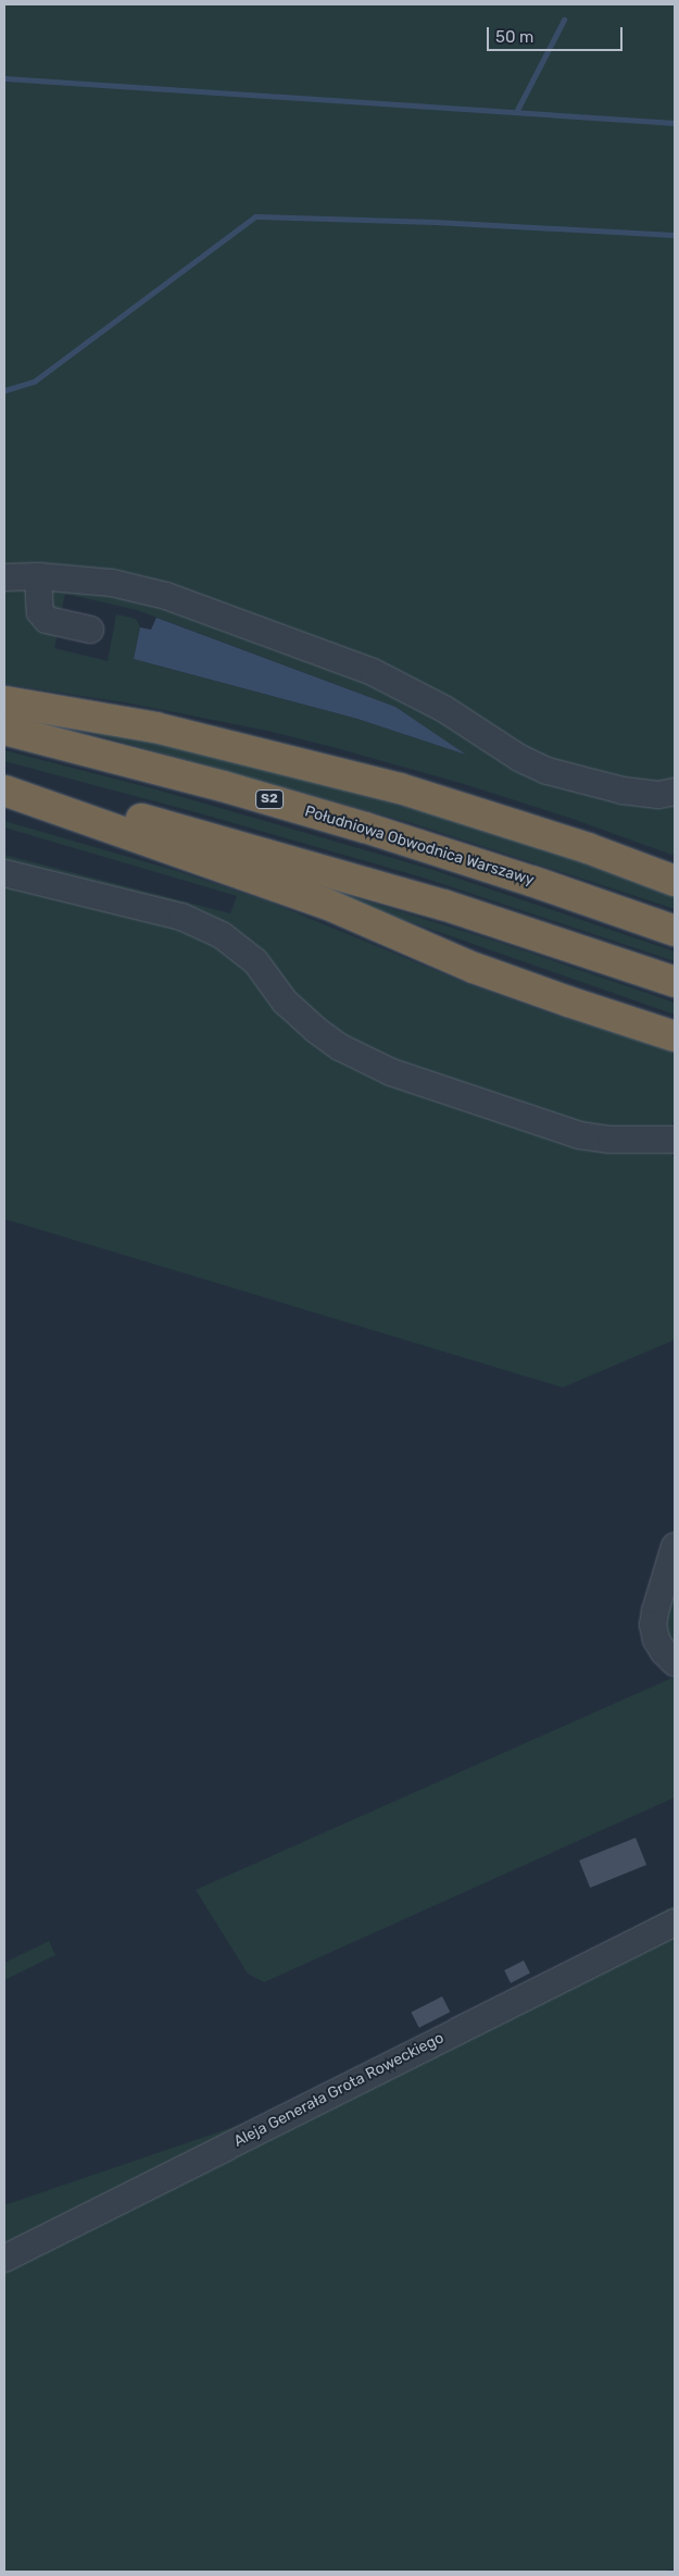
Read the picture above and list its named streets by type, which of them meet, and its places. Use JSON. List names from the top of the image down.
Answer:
{
  "streets": {
    "highway": ["S2", "Południowa Obwodnica Warszawy"],
    "street": ["Aleja Generała Grota Roweckiego"]
  },
  "scale_bar": "50 m"
}
